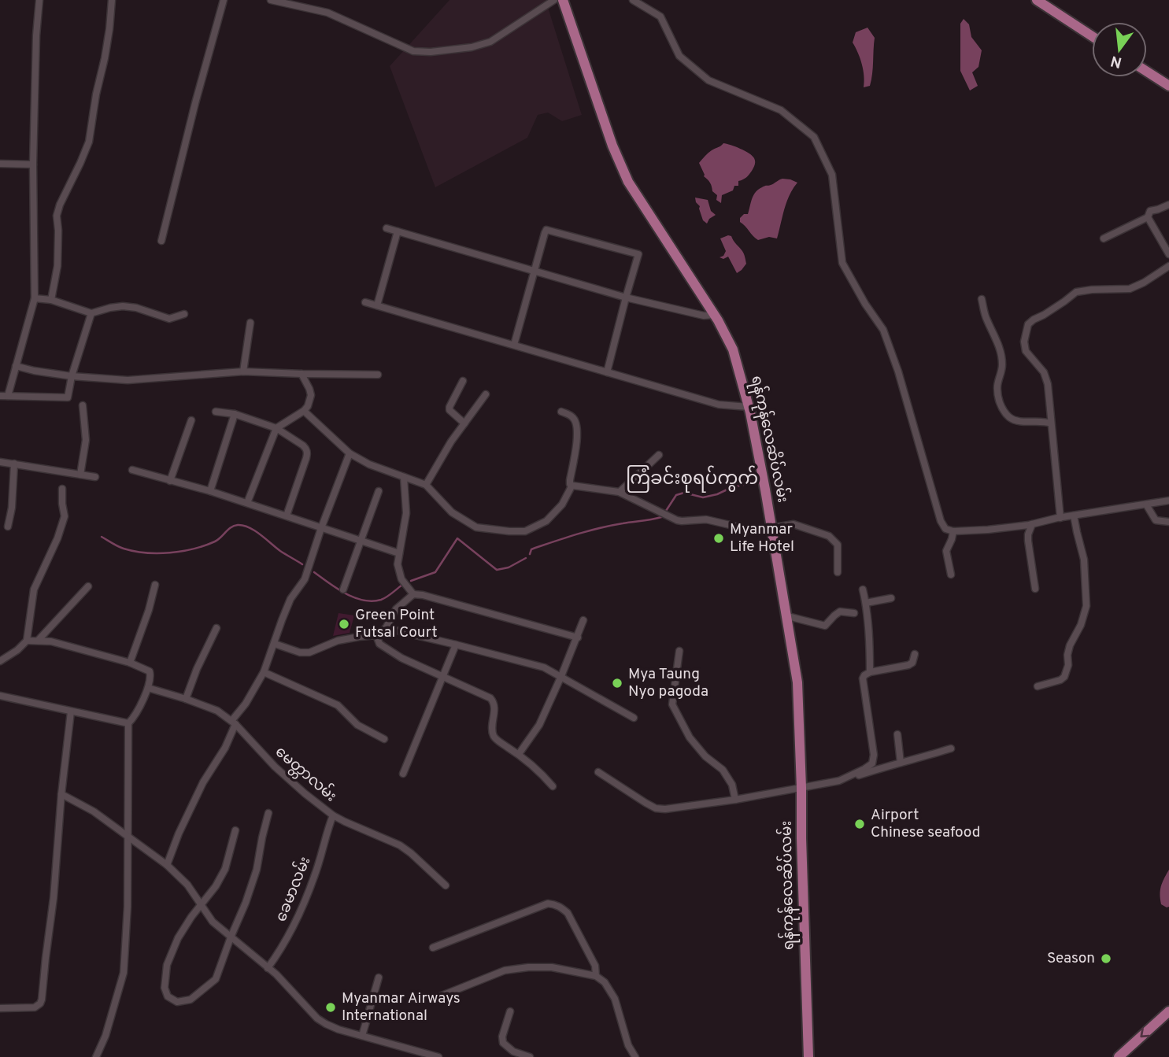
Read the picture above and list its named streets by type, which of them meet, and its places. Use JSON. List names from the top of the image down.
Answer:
{
  "streets": {
    "main road": ["ရန်ကုန်လေဆိပ်လမ်း"],
    "street": ["မေတ္တာလမ်း", "ခေမာလမ်း"]
  },
  "crossings": [
    ["မေတ္တာလမ်း", "ခေမာလမ်း"]
  ],
  "districts": ["ကြံခင်းစုရပ်ကွက်"],
  "places": [
    "Myanmar Life Hotel",
    "Green Point Futsal Court",
    "Mya Taung Nyo pagoda",
    "Airport Chinese seafood",
    "Season",
    "Myanmar Airways International"
  ],
  "north": "bottom"
}
